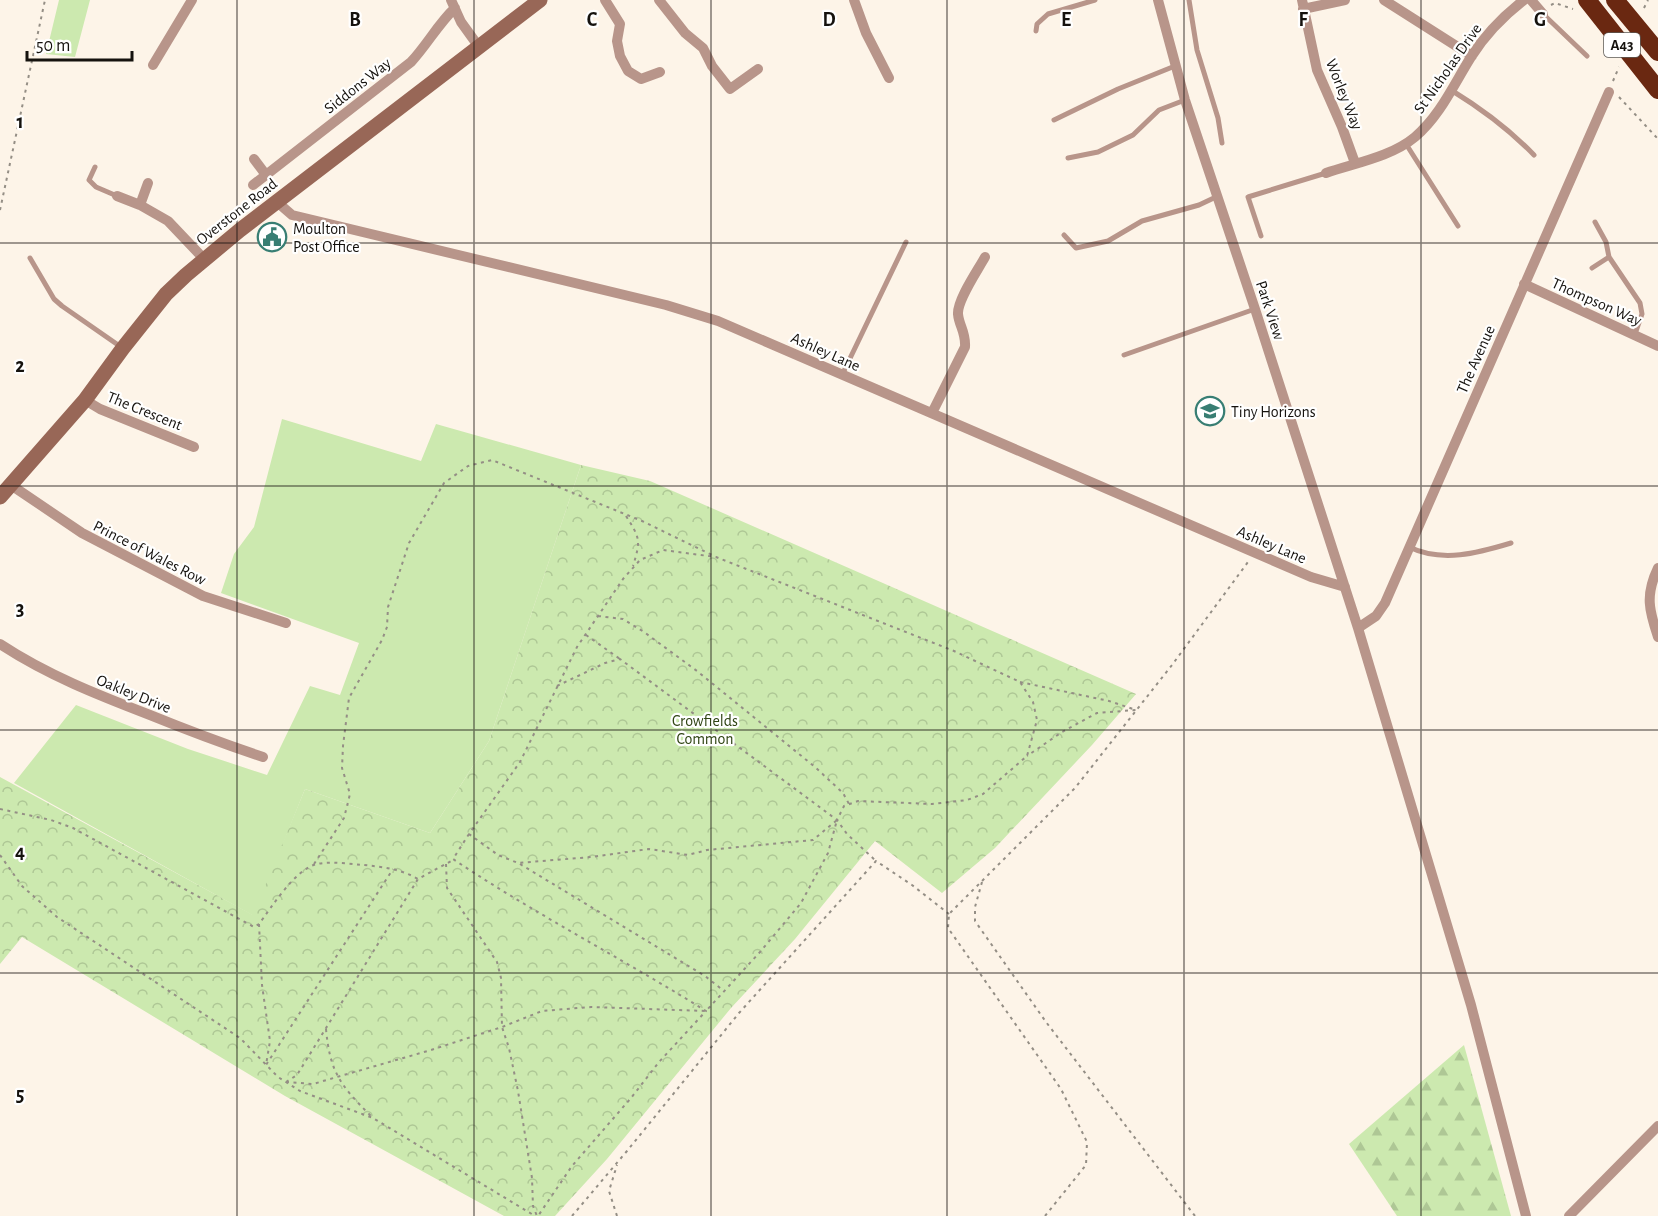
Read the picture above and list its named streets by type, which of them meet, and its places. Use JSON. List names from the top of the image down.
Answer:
{
  "streets": {
    "highway": ["A43"],
    "street": [
      "St Nicholas Drive",
      "Siddons Way",
      "Worley Way",
      "Overstone Road",
      "Thompson Way",
      "Park View",
      "Ashley Lane",
      "The Avenue",
      "The Crescent",
      "Prince of Wales Row",
      "Oakley Drive"
    ]
  },
  "crossings": [
    ["St Nicholas Drive", "Worley Way"],
    ["Overstone Road", "Ashley Lane"],
    ["Overstone Road", "The Crescent"],
    ["Overstone Road", "Prince of Wales Row"],
    ["Thompson Way", "The Avenue"],
    ["Park View", "Ashley Lane"],
    ["Park View", "The Avenue"]
  ],
  "parks": ["Crowfields Common"],
  "places": {
    "public building": ["Moulton Post Office"],
    "school or university": ["Tiny Horizons"]
  },
  "scale_bar": "50 m",
  "grid": {
    "columns": [
      "B",
      "C",
      "D",
      "E",
      "F",
      "G"
    ],
    "rows": [
      "1",
      "2",
      "3",
      "4",
      "5"
    ]
  }
}
